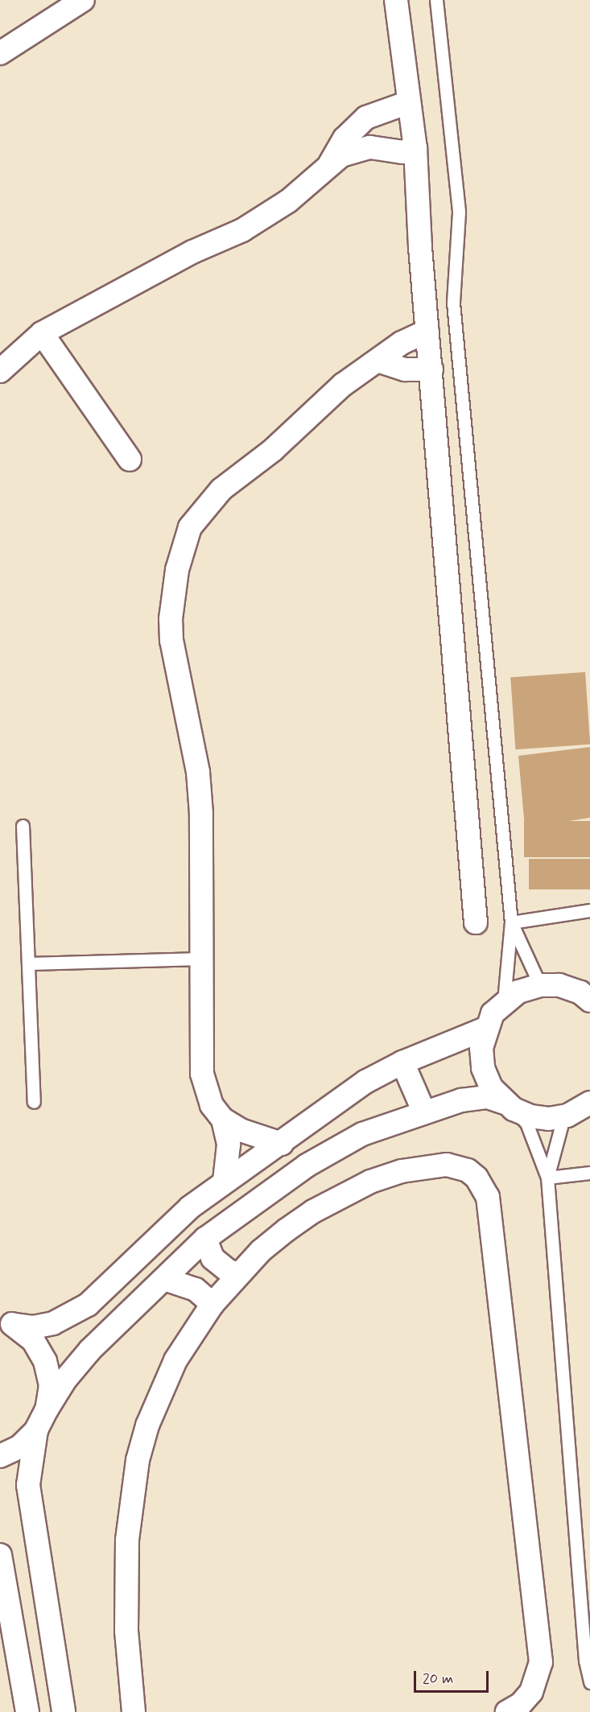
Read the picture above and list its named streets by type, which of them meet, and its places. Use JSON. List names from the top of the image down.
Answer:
{
  "scale_bar": "20 m"
}
